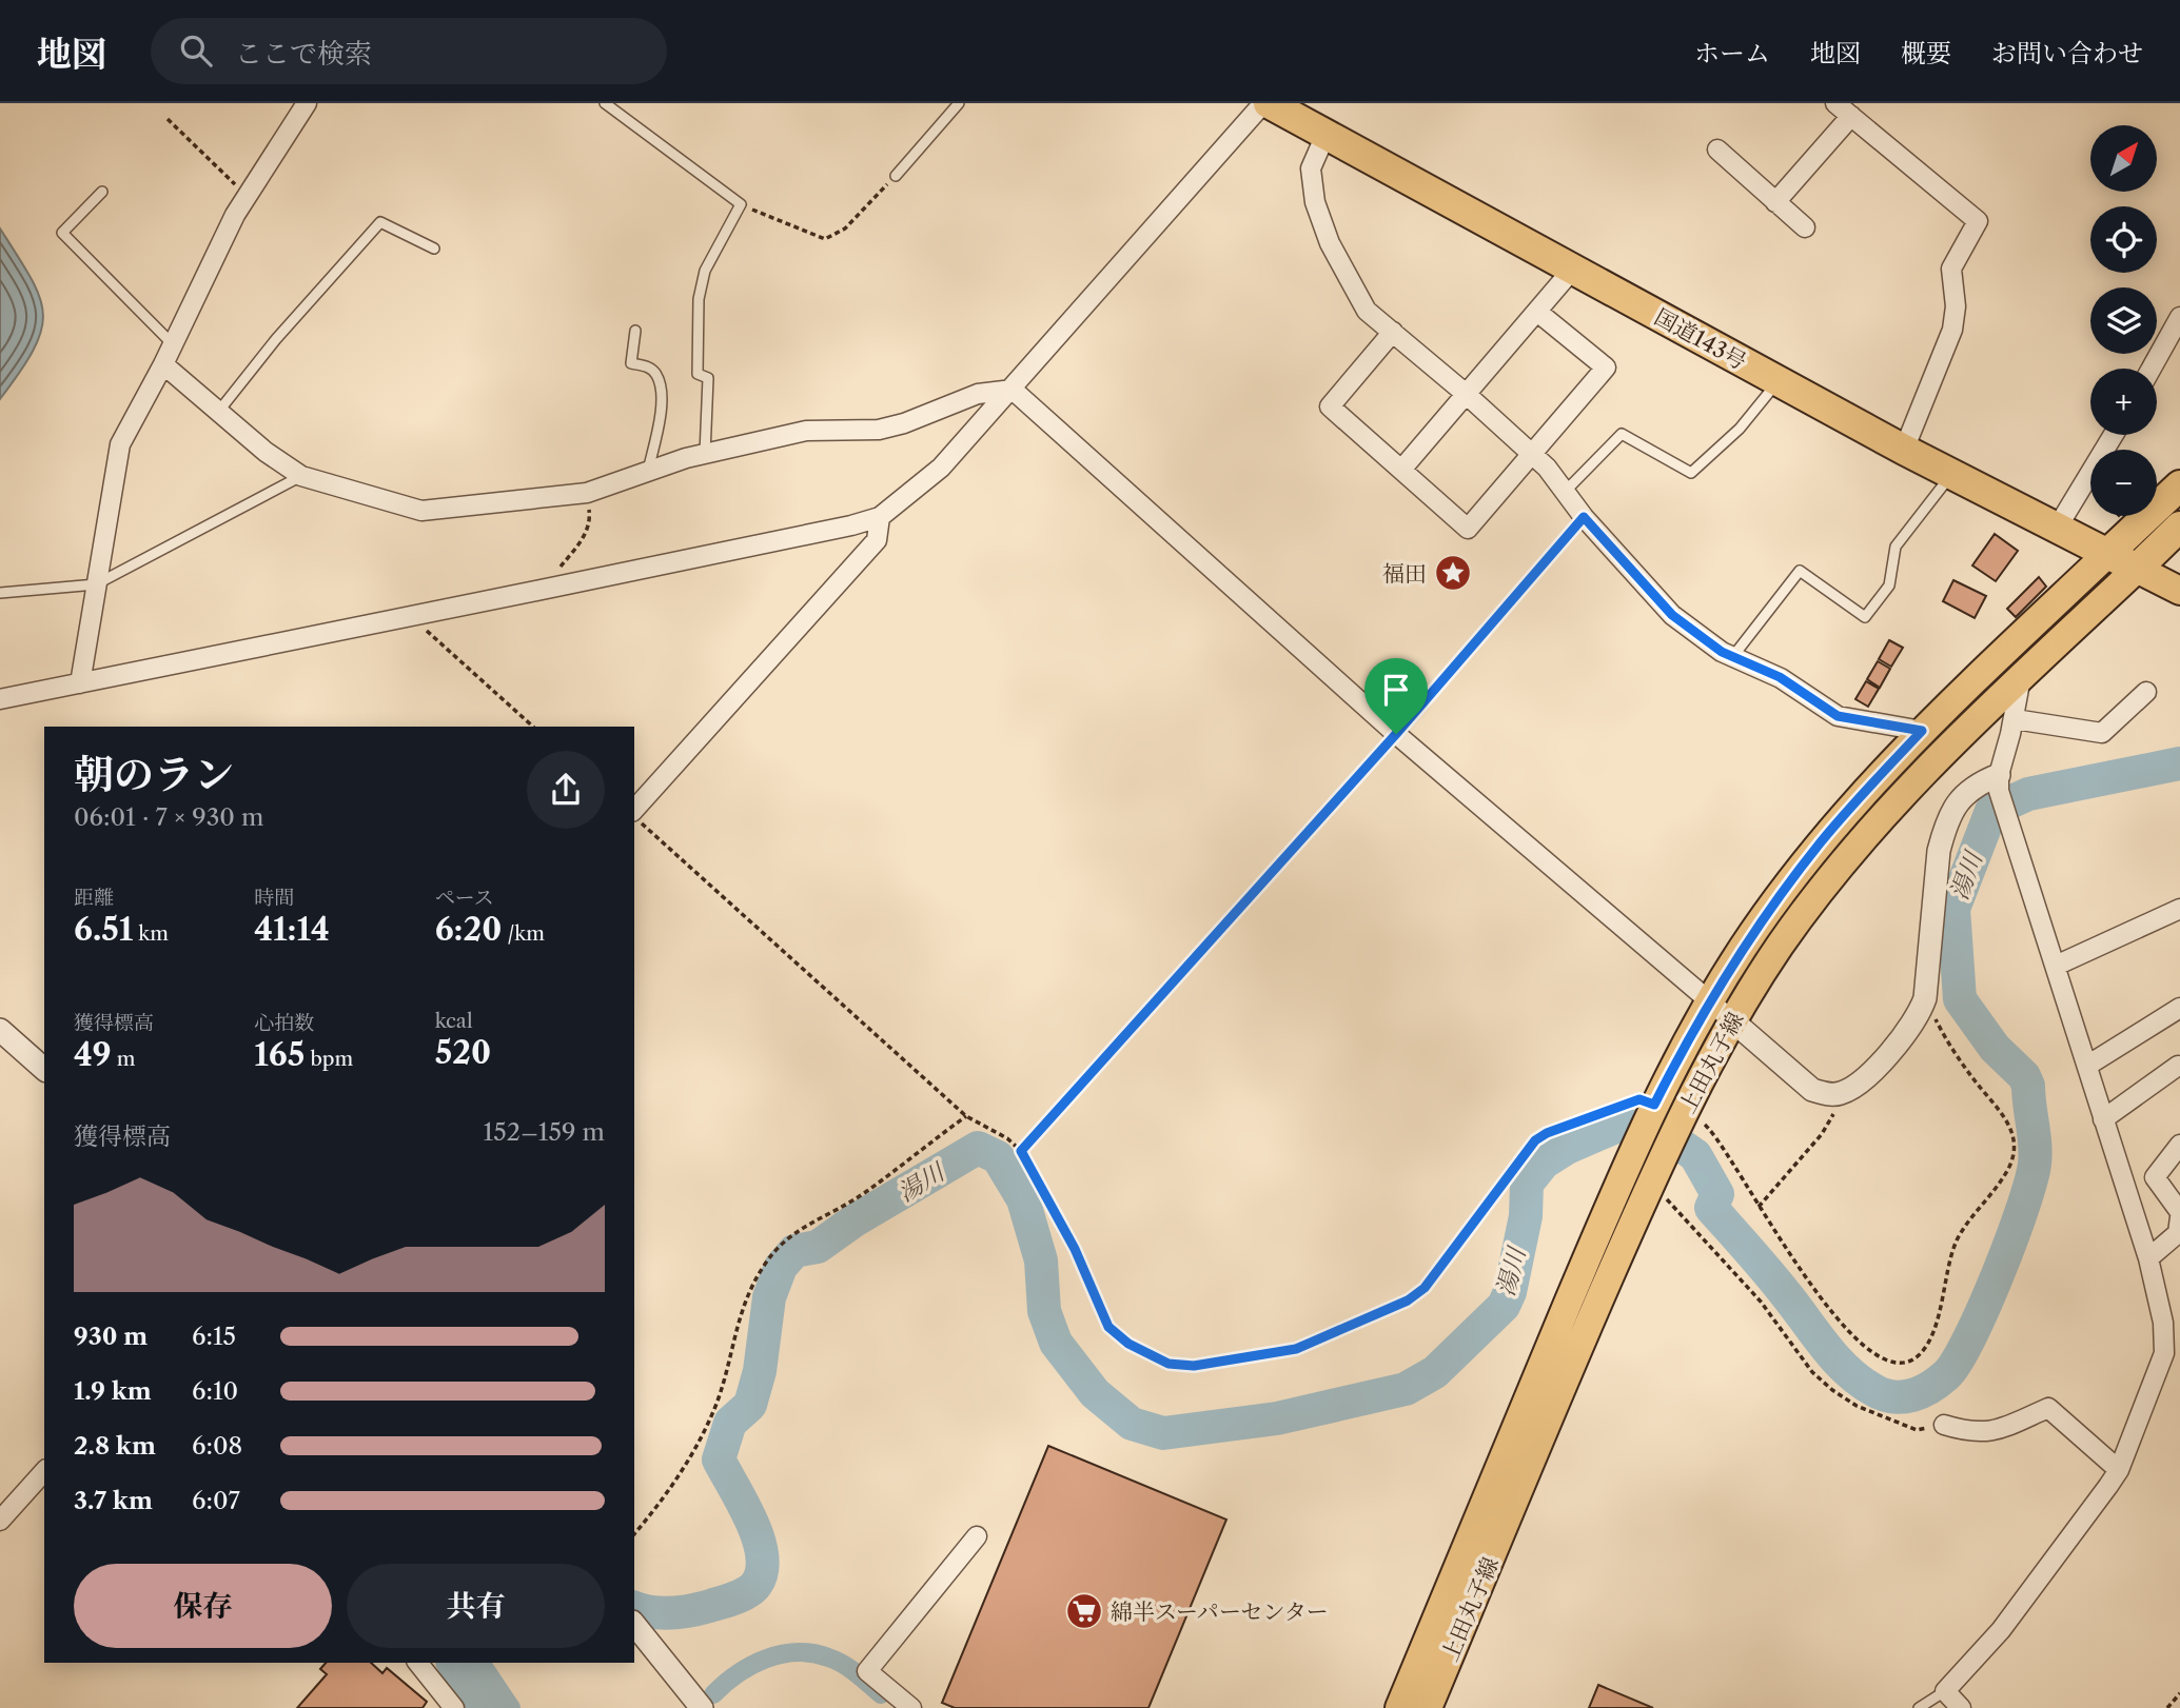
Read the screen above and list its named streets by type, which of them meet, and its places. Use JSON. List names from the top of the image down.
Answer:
{
  "streets": {
    "highway": ["国道143号"],
    "main road": ["上田丸子線"]
  },
  "crossings": [
    ["国道143号", "上田丸子線"]
  ],
  "water": ["湯川"],
  "places": {
    "place": ["福田"],
    "supermarket": ["綿半スーパーセンター"]
  },
  "north": "top right",
  "page": {
    "header": "地図",
    "search": "ここで検索",
    "nav": [
      "ホーム",
      "地図",
      "概要",
      "お問い合わせ"
    ],
    "map_buttons": ["+", "−"],
    "heading": ["朝のラン", "06:01 · 7 × 930 m"],
    "stats": [
      ["距離", "6.51 km"],
      ["時間", "41:14"],
      ["ペース", "6:20 /km"],
      ["獲得標高", "49 m"],
      ["心拍数", "165 bpm"],
      ["kcal", "520"]
    ],
    "chart": ["獲得標高", "152–159 m"],
    "list": [
      {
        "name": "930 m",
        "note": "6:15"
      },
      {
        "name": "1.9 km",
        "note": "6:10"
      },
      {
        "name": "2.8 km",
        "note": "6:08"
      },
      {
        "name": "3.7 km",
        "note": "6:07"
      }
    ],
    "buttons": ["保存", "共有"]
  }
}
